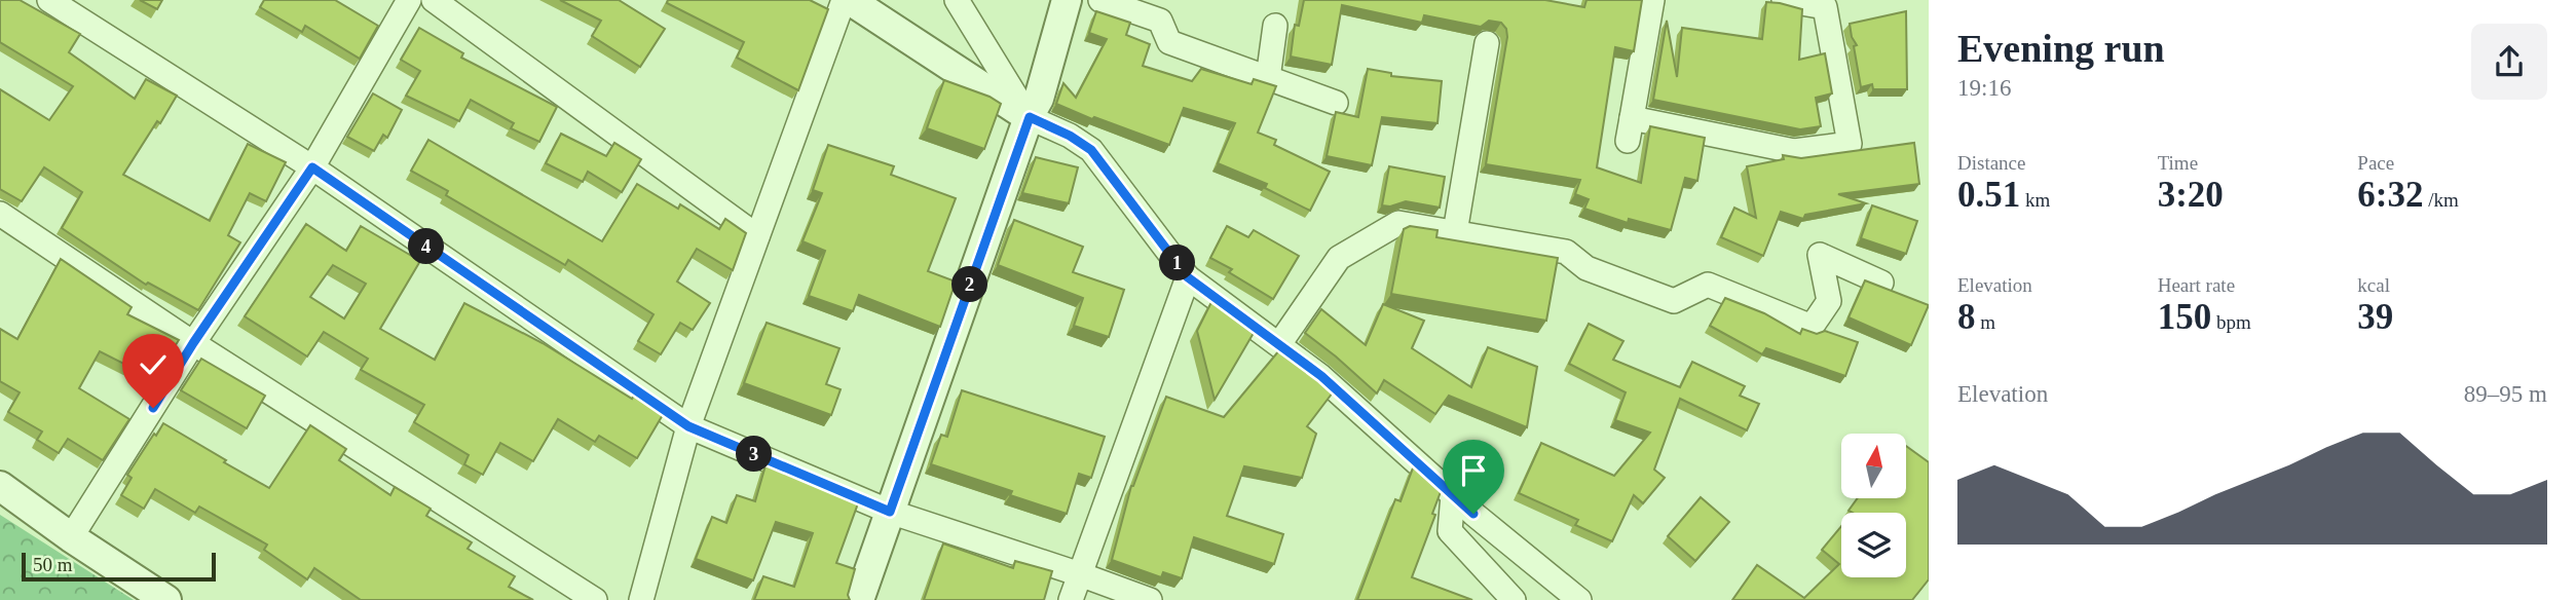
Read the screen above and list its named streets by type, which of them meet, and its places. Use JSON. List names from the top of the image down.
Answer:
{
  "scale_bar": "50 m",
  "north": "top",
  "page": {
    "heading": ["Evening run", "19:16"],
    "stats": [
      ["Distance", "0.51 km"],
      ["Time", "3:20"],
      ["Pace", "6:32 /km"],
      ["Elevation", "8 m"],
      ["Heart rate", "150 bpm"],
      ["kcal", "39"]
    ],
    "pins": [
      "4",
      "1",
      "2",
      "3"
    ],
    "chart": ["Elevation", "89–95 m"],
    "scale": "50 m"
  }
}
